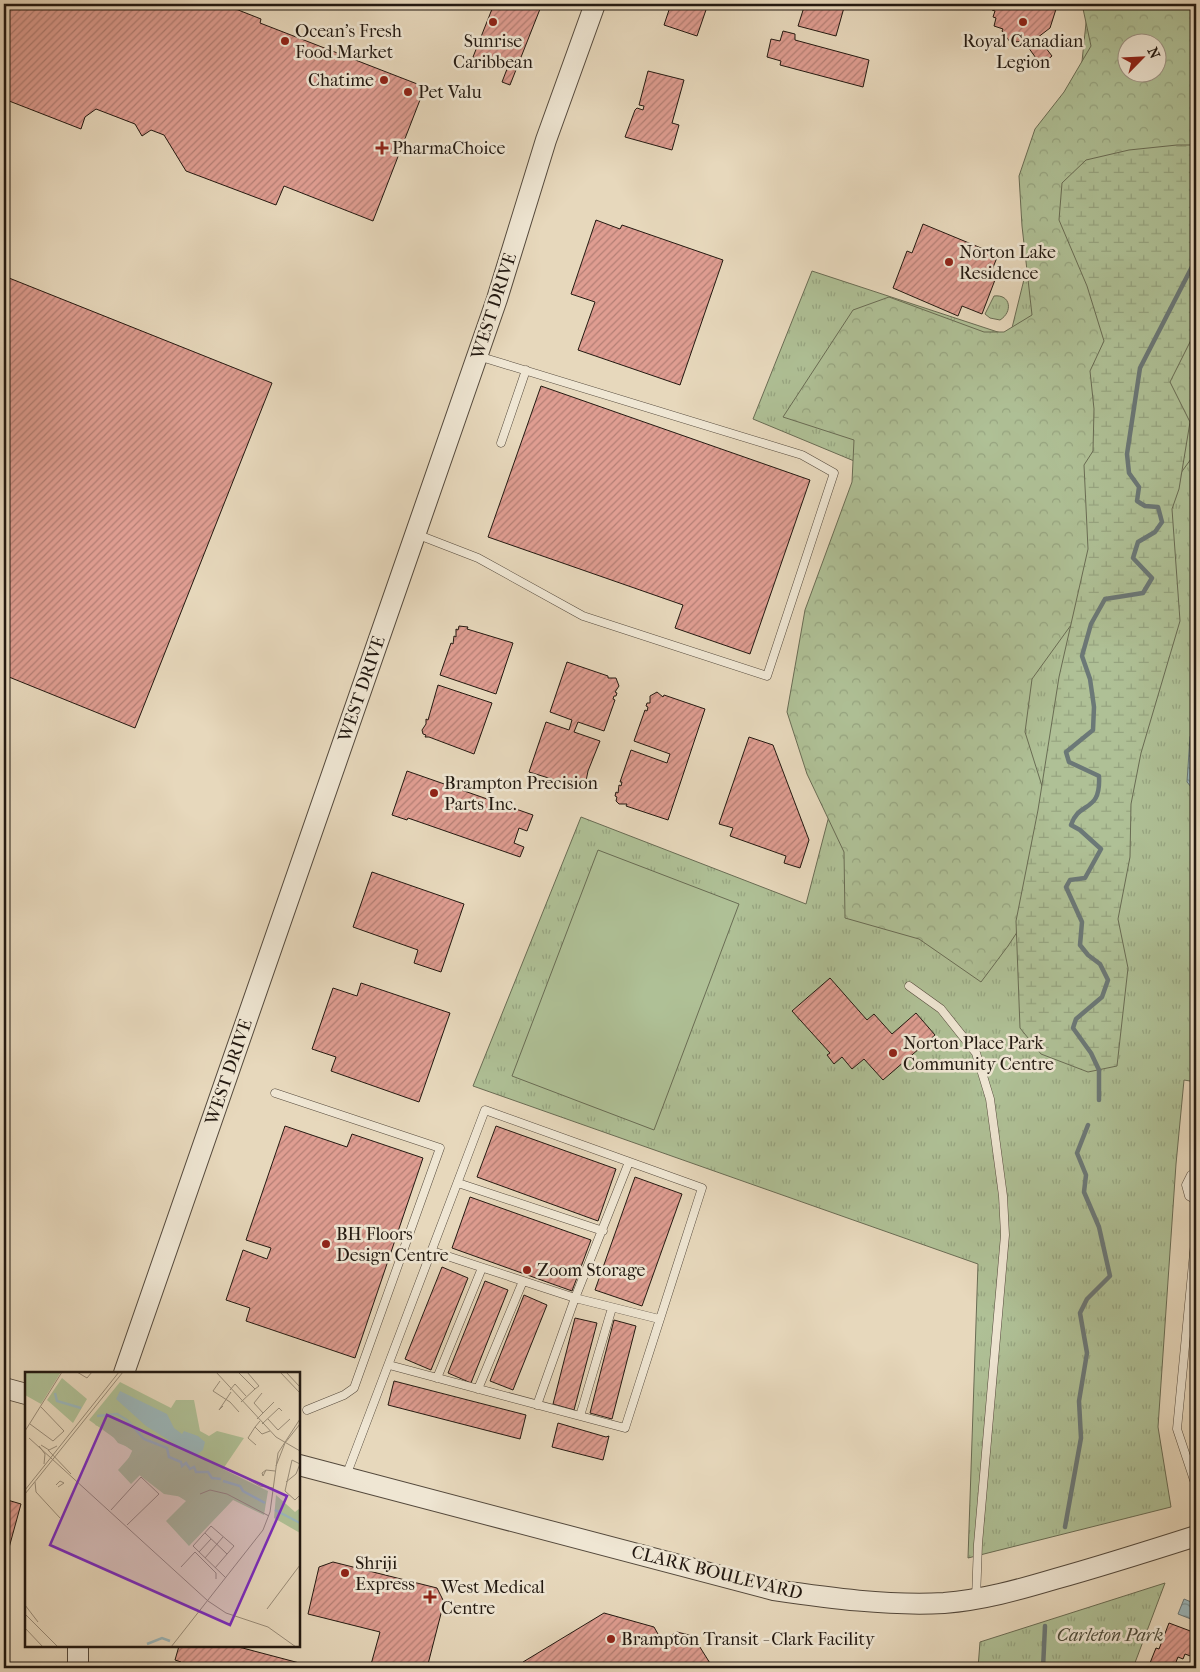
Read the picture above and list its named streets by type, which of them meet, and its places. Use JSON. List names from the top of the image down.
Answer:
{
  "streets": {
    "street": ["WEST DRIVE", "CLARK BOULEVARD"]
  },
  "parks": ["Carleton Park"],
  "places": {
    "other": [
      "Sunrise Caribbean",
      "Royal Canadian Legion",
      "Ocean's Fresh Food Market",
      "Chatime",
      "Pet Valu",
      "Norton Lake Residence",
      "Brampton Precision Parts Inc.",
      "Norton Place Park Community Centre",
      "BH Floors Design Centre",
      "Zoom Storage",
      "Shriji Express",
      "Brampton Transit - Clark Facility"
    ],
    "health": ["PharmaChoice", "West Medical Centre"]
  },
  "north": "top right"
}
